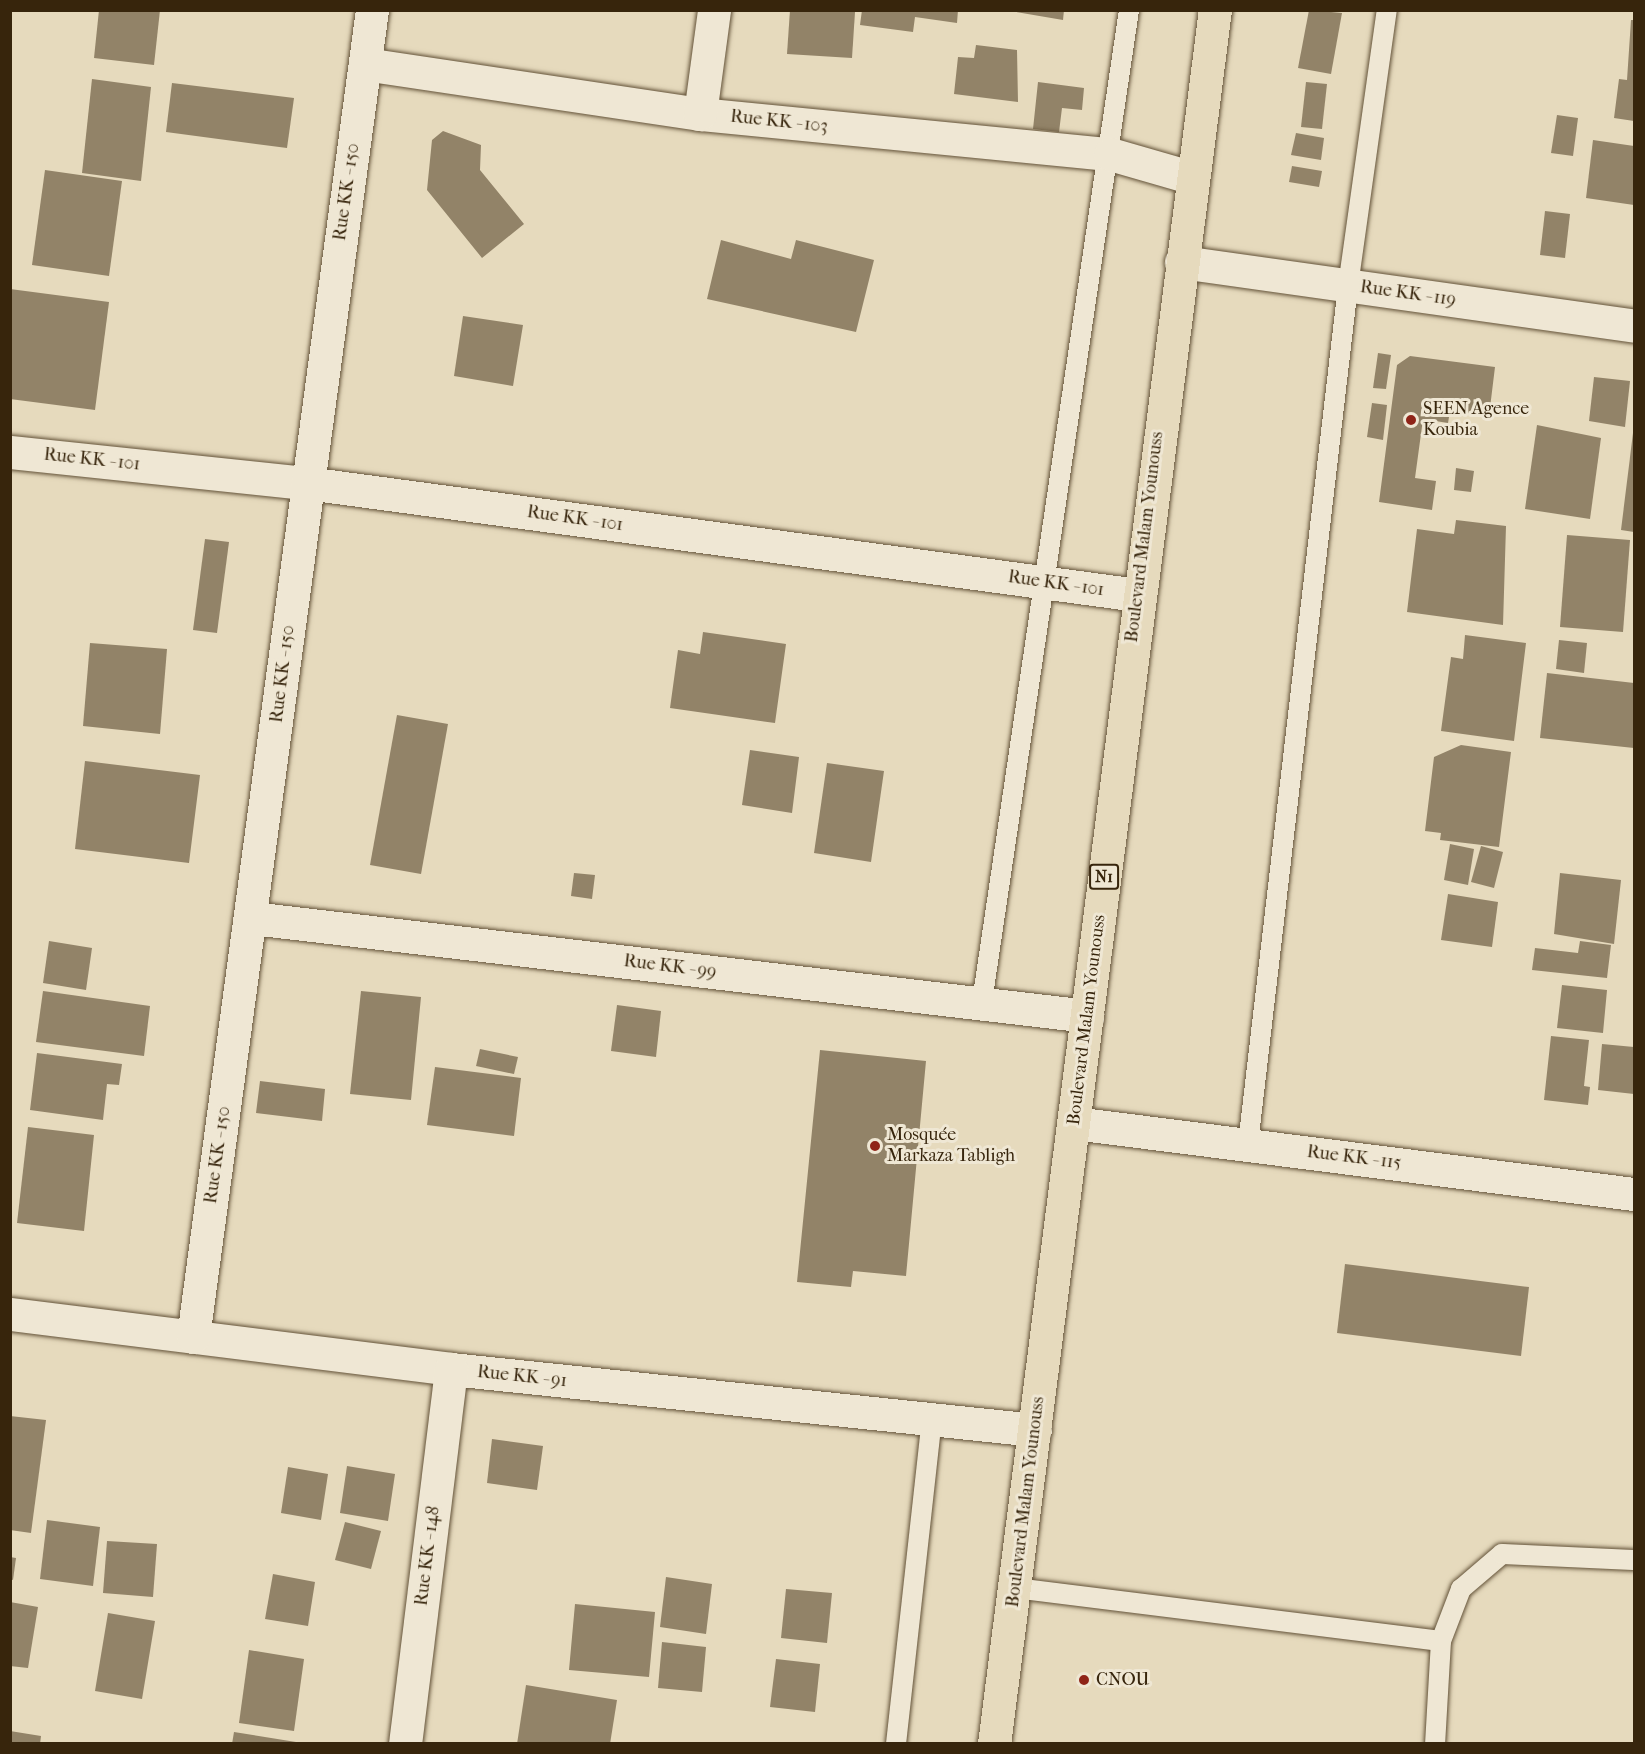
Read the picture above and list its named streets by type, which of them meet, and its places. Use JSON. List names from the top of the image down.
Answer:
{
  "streets": {
    "main road": ["Boulevard Malam Younouss", "N1"],
    "street": [
      "Rue KK - 103",
      "Rue KK - 150",
      "Rue KK - 119",
      "Rue KK - 101",
      "Rue KK - 99",
      "Rue KK - 115",
      "Rue KK - 91",
      "Rue KK - 148"
    ]
  },
  "crossings": [
    ["Rue KK - 103", "Rue KK - 150"],
    ["Rue KK - 103", "Boulevard Malam Younouss"],
    ["Rue KK - 150", "Rue KK - 101"],
    ["Rue KK - 150", "Rue KK - 99"],
    ["Rue KK - 150", "Rue KK - 91"],
    ["Rue KK - 119", "Boulevard Malam Younouss"],
    ["Rue KK - 101", "Boulevard Malam Younouss"],
    ["Boulevard Malam Younouss", "Rue KK - 99"],
    ["Boulevard Malam Younouss", "Rue KK - 115"],
    ["Boulevard Malam Younouss", "Rue KK - 91"],
    ["Rue KK - 91", "Rue KK - 148"]
  ],
  "places": ["SEEN Agence Koubia", "Mosquée Markaza Tabligh", "CNOU"]
}
